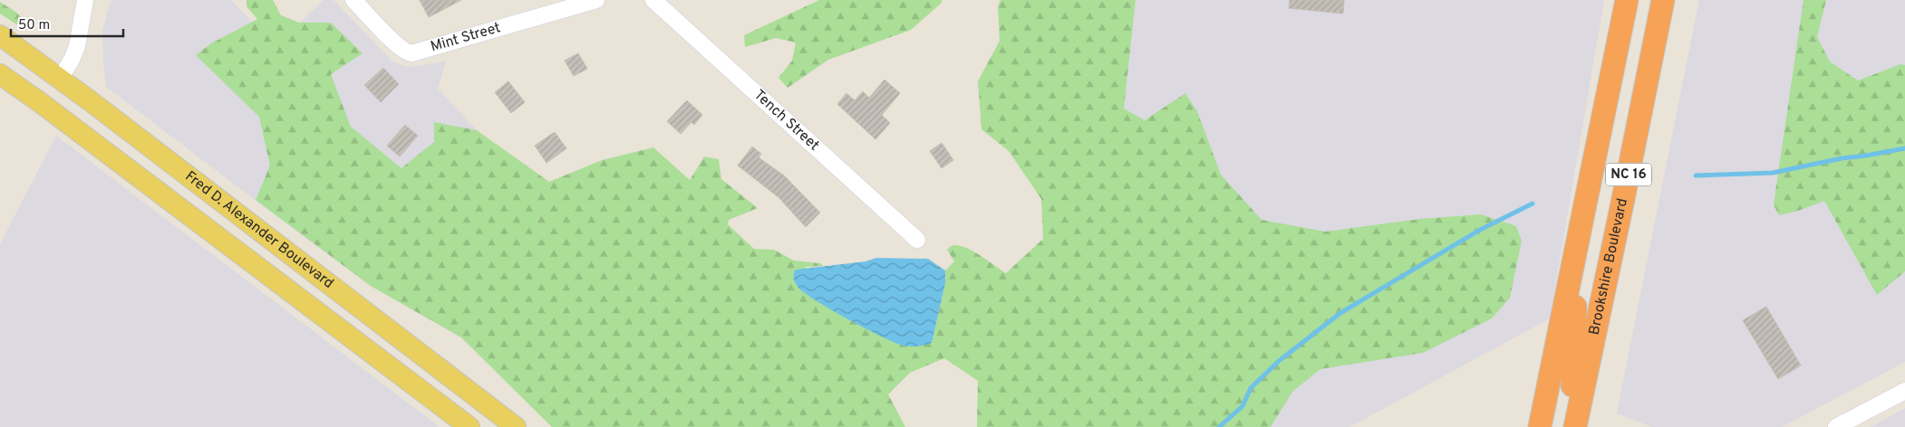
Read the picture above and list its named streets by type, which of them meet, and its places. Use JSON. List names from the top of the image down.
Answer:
{
  "streets": {
    "highway": ["NC 16", "Brookshire Boulevard"],
    "main road": ["Fred D. Alexander Boulevard"],
    "street": ["Mint Street", "Tench Street"]
  },
  "scale_bar": "50 m"
}
